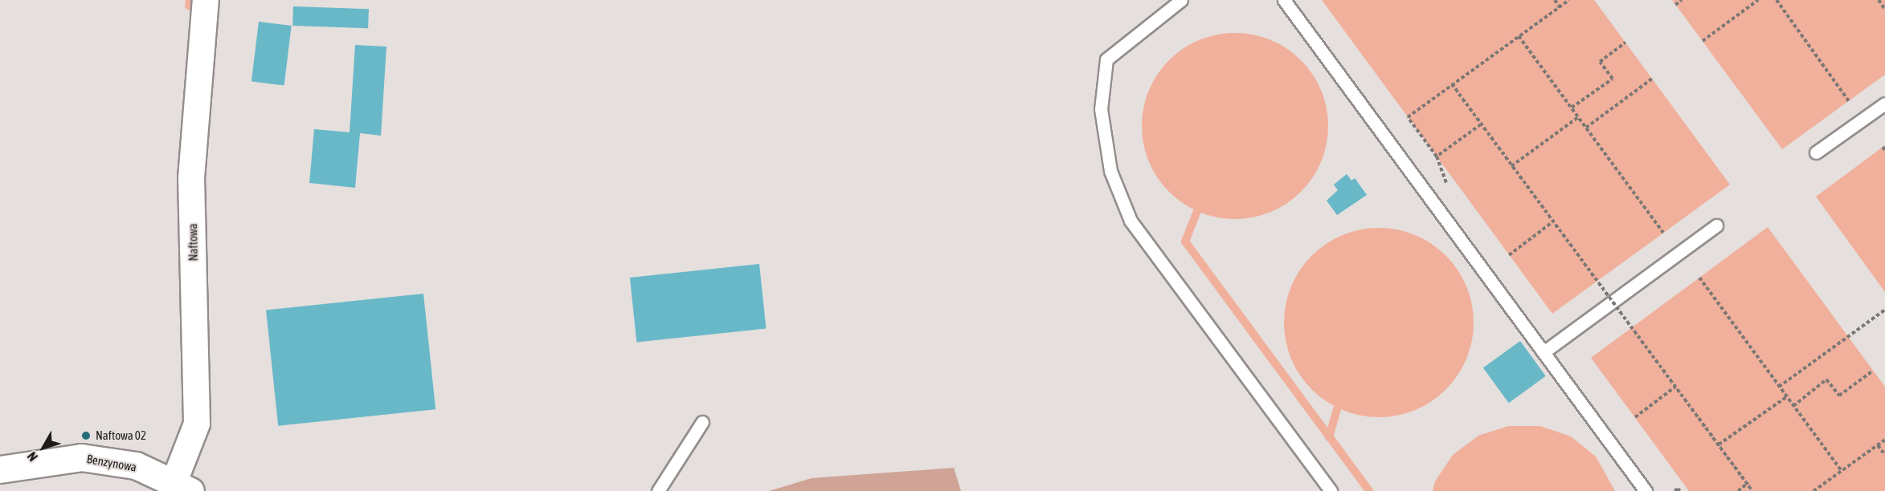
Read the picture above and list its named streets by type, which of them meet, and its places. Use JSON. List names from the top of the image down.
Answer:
{
  "streets": {
    "street": ["Naftowa", "Benzynowa"]
  },
  "crossings": [
    ["Naftowa", "Benzynowa"]
  ],
  "places": ["Naftowa 02"],
  "north": "bottom left"
}
